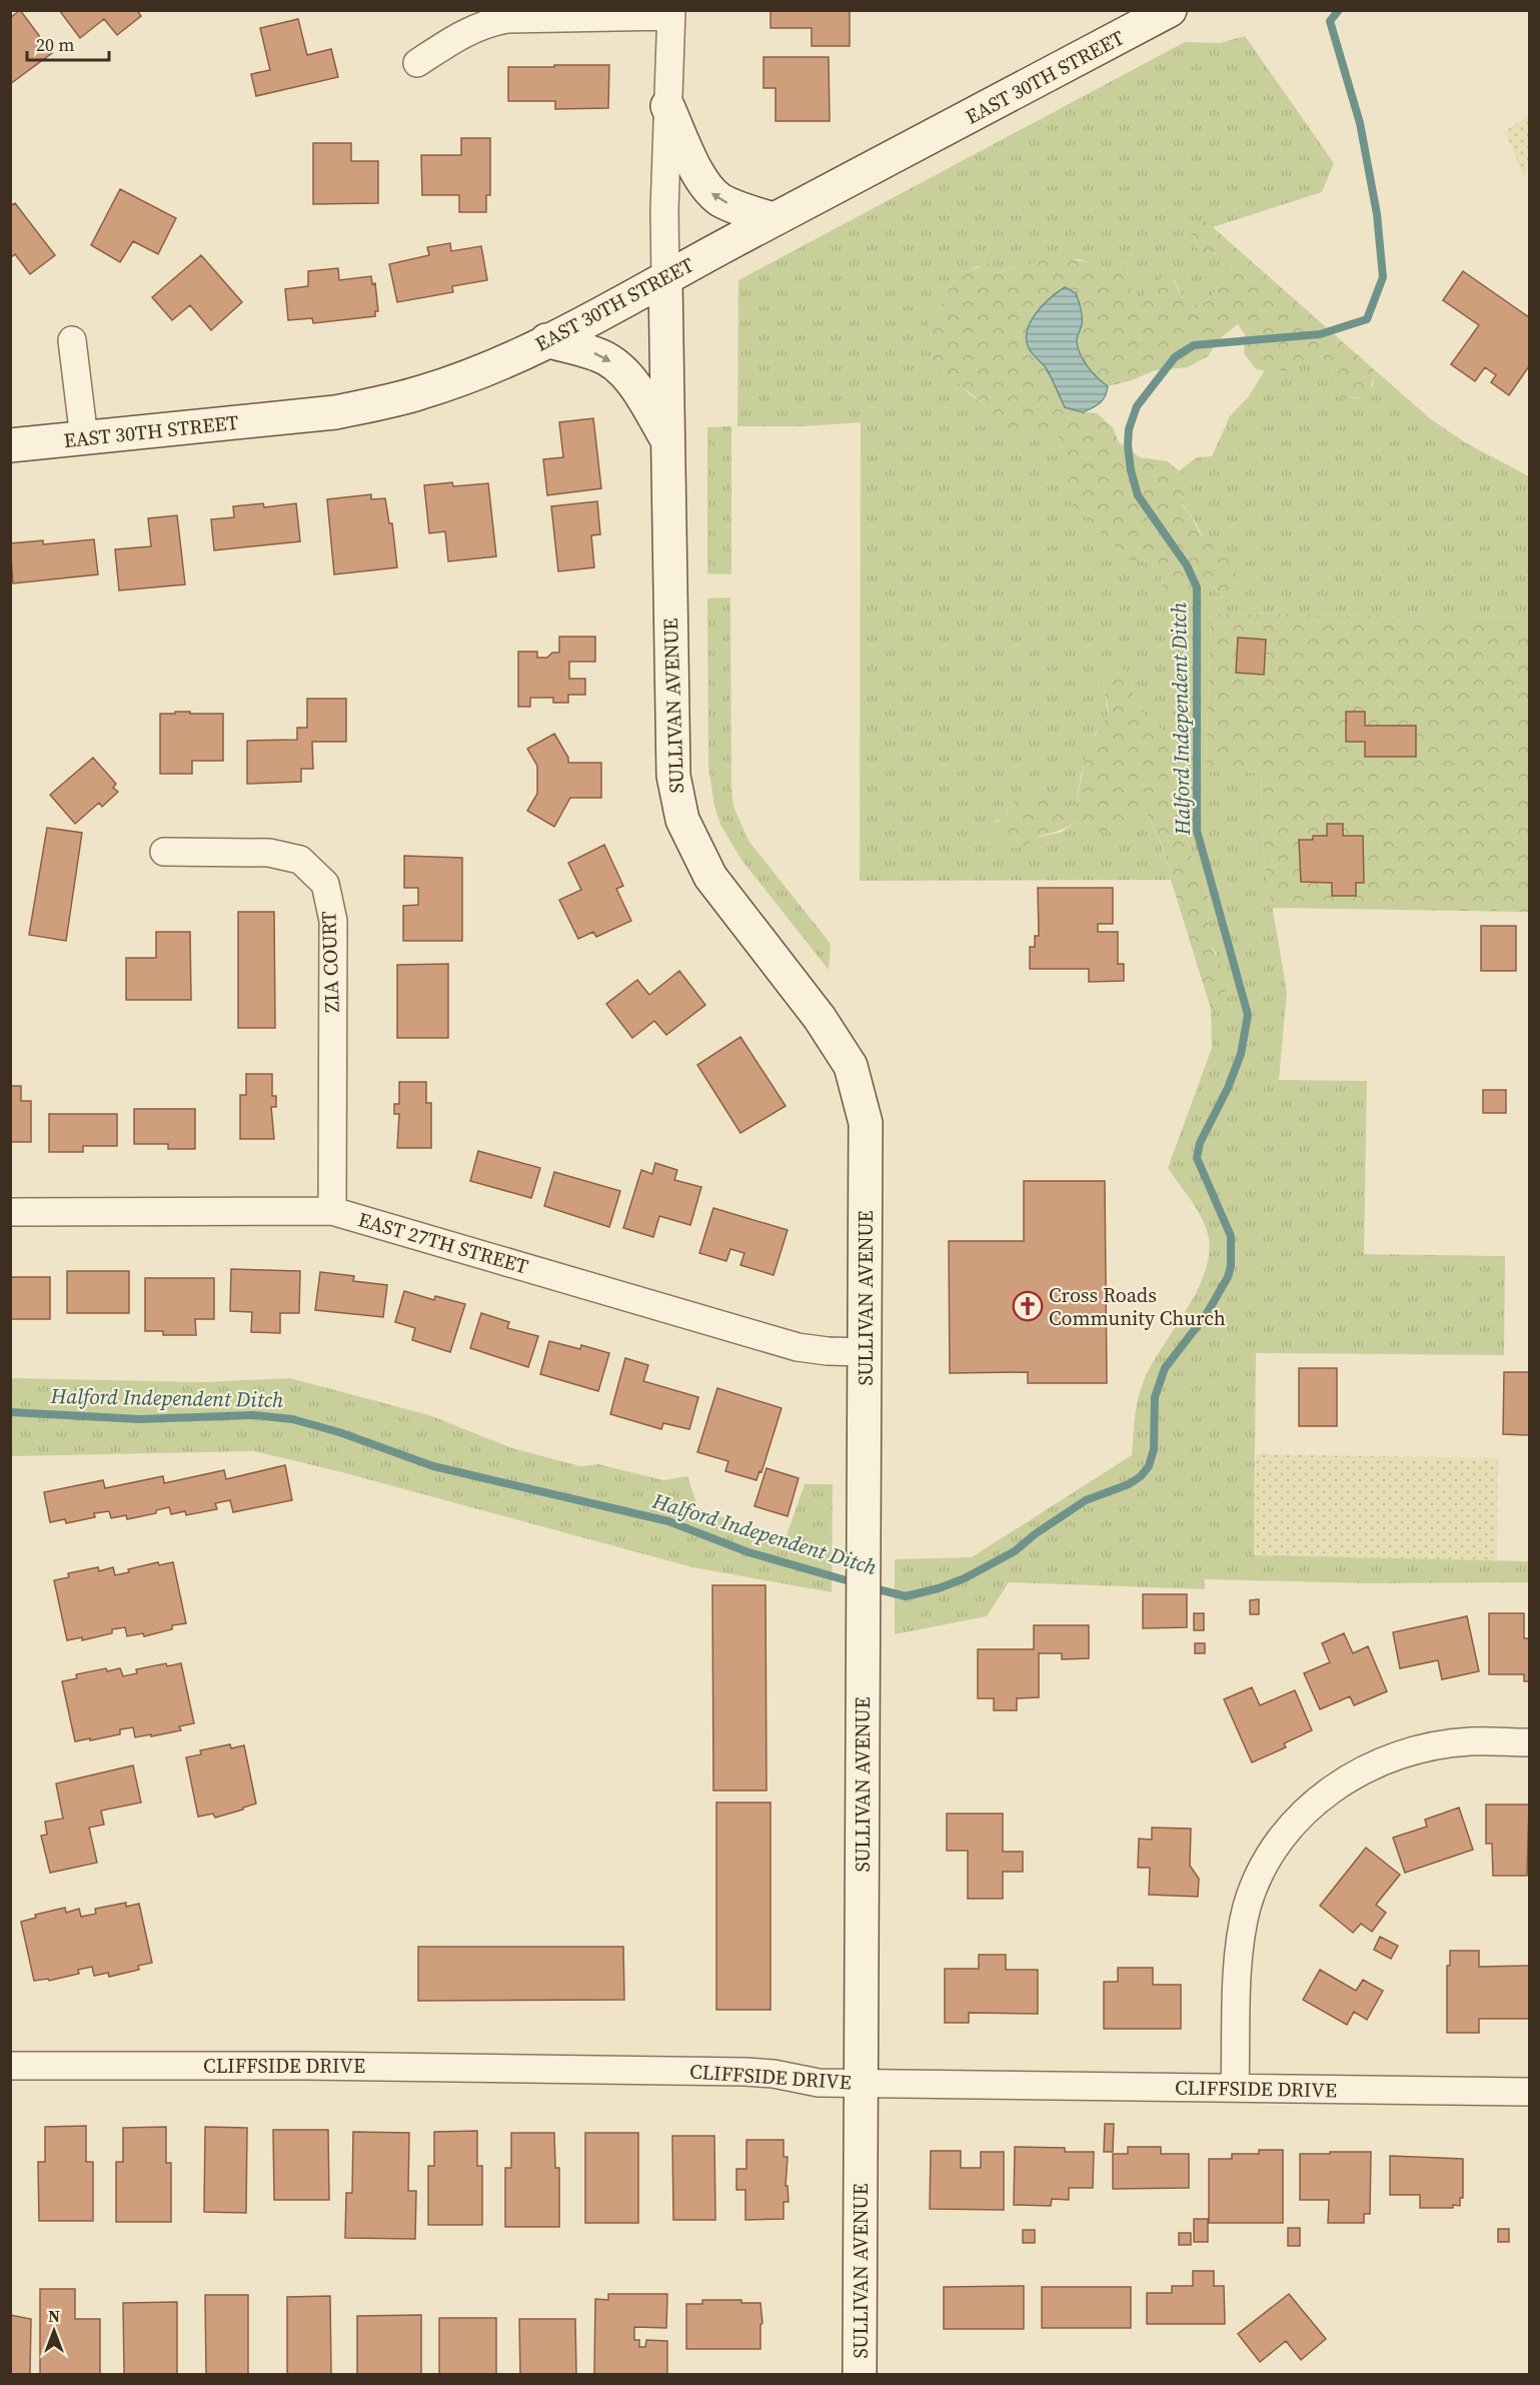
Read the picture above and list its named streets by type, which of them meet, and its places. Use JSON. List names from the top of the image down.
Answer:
{
  "streets": {
    "main road": ["EAST 30TH STREET", "SULLIVAN AVENUE"],
    "street": ["ZIA COURT", "EAST 27TH STREET", "CLIFFSIDE DRIVE"]
  },
  "crossings": [
    ["EAST 30TH STREET", "SULLIVAN AVENUE"],
    ["SULLIVAN AVENUE", "EAST 27TH STREET"],
    ["SULLIVAN AVENUE", "CLIFFSIDE DRIVE"],
    ["ZIA COURT", "EAST 27TH STREET"]
  ],
  "water": ["Halford Independent Ditch"],
  "places": {
    "church": ["Cross Roads Community Church"]
  },
  "scale_bar": "20 m",
  "north": "top"
}
